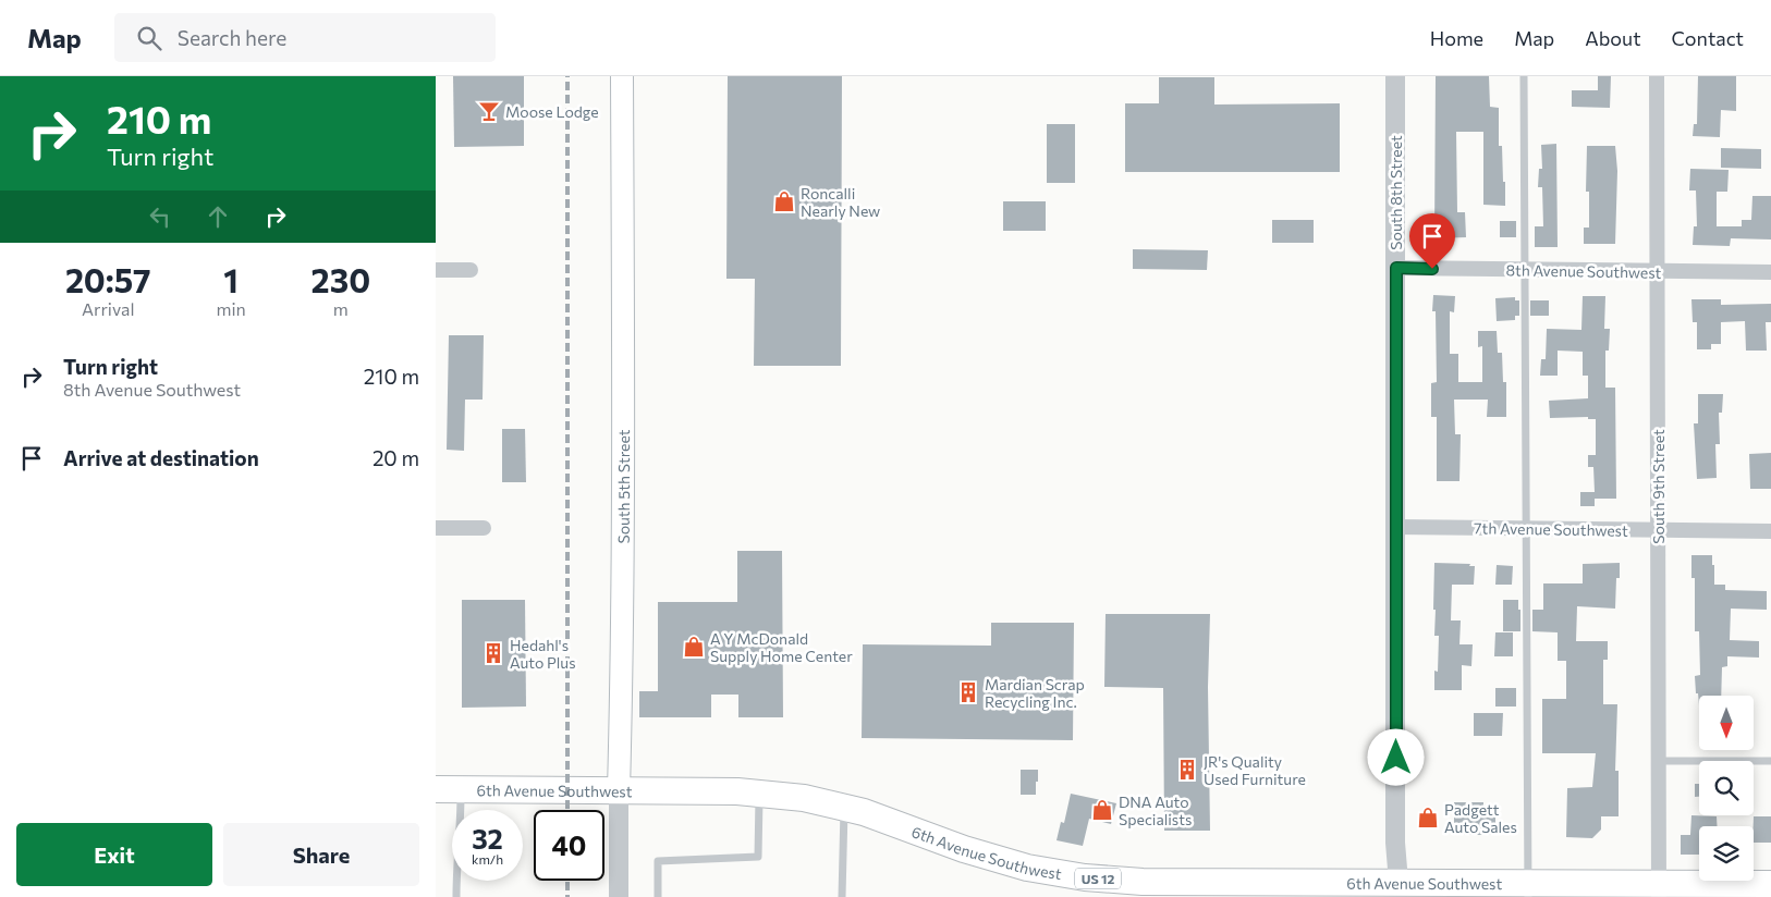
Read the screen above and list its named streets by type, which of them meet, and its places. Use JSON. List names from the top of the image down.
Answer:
{
  "streets": {
    "highway": ["6th Avenue Southwest", "US 12"],
    "main road": ["South 5th Street"],
    "street": [
      "South 8th Street",
      "8th Avenue Southwest",
      "South 9th Street",
      "7th Avenue Southwest"
    ]
  },
  "crossings": [
    ["South 8th Street", "8th Avenue Southwest"],
    ["South 8th Street", "7th Avenue Southwest"],
    ["South 8th Street", "6th Avenue Southwest"],
    ["8th Avenue Southwest", "South 9th Street"],
    ["South 5th Street", "6th Avenue Southwest"],
    ["South 9th Street", "7th Avenue Southwest"],
    ["South 9th Street", "6th Avenue Southwest"]
  ],
  "places": {
    "bar": ["Moose Lodge"],
    "shop": [
      "Roncalli Nearly New",
      "A Y McDonald Supply Home Center",
      "DNA Auto Specialists",
      "Padgett Auto Sales"
    ],
    "building": ["Hedahl's Auto Plus", "Mardian Scrap Recycling Inc.", "JR's Quality Used Furniture"]
  },
  "north": "bottom",
  "page": {
    "header": "Map",
    "search": "Search here",
    "nav": [
      "Home",
      "Map",
      "About",
      "Contact"
    ],
    "turn": ["210 m", "Turn right"],
    "eta": [
      "20:57",
      "Arrival",
      "1",
      "min",
      "230",
      "m"
    ],
    "list": [
      {
        "name": "Turn right",
        "note": "8th Avenue Southwest",
        "value": "210 m"
      },
      {
        "name": "Arrive at destination",
        "value": "20 m"
      }
    ],
    "speed": "32 km/h",
    "limit": "40",
    "buttons": ["Exit", "Share"]
  }
}
